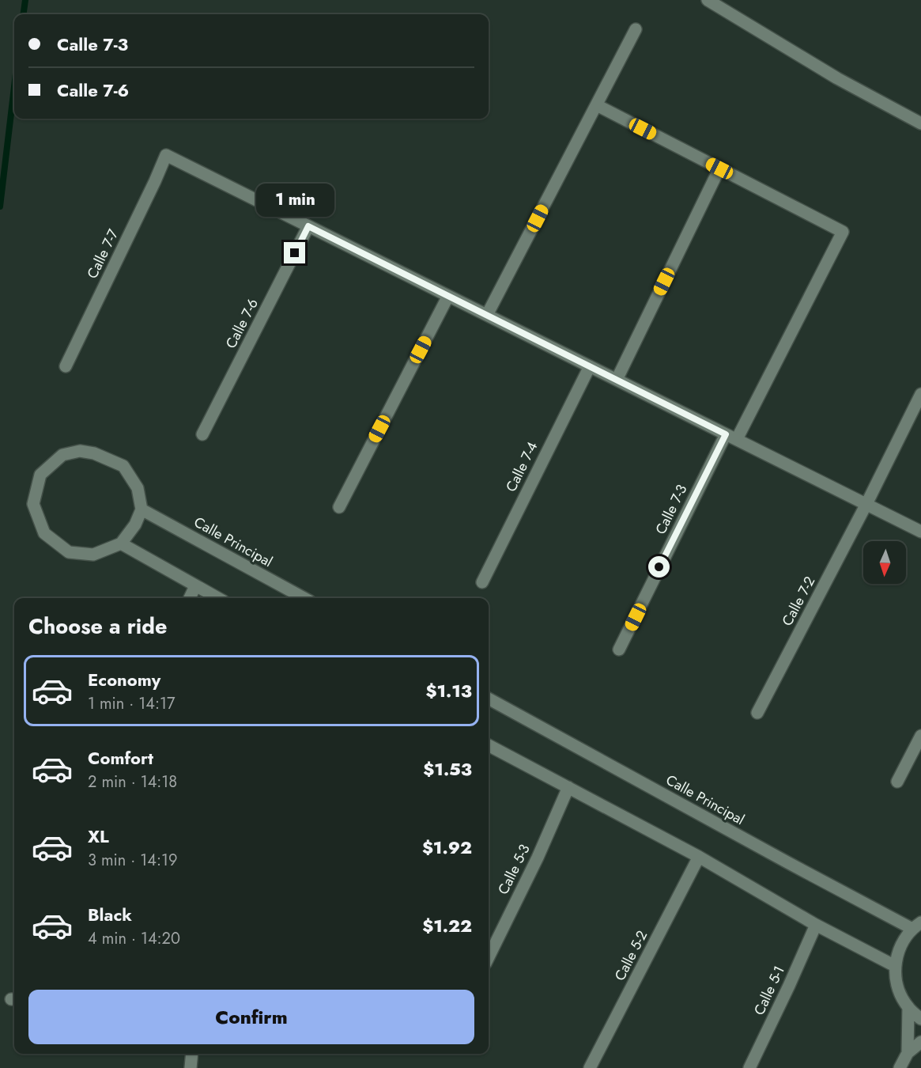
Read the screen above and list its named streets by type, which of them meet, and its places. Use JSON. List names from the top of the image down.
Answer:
{
  "streets": {
    "street": [
      "Calle 7-7",
      "Calle 7-6",
      "Calle 7-4",
      "Calle 7-3",
      "Calle Principal",
      "Calle 7-2",
      "Calle 5-3",
      "Calle 5-2",
      "Calle 5-1"
    ]
  },
  "crossings": [
    ["Calle 7-7", "Calle 7-6"]
  ],
  "north": "bottom",
  "page": {
    "banner": ["Calle 7-3", "Calle 7-6"],
    "bubble": "1 min",
    "heading": "Choose a ride",
    "list": [
      {
        "name": "Economy",
        "note": "1 min · 14:17",
        "value": "$1.13"
      },
      {
        "name": "Comfort",
        "note": "2 min · 14:18",
        "value": "$1.53"
      },
      {
        "name": "XL",
        "note": "3 min · 14:19",
        "value": "$1.92"
      },
      {
        "name": "Black",
        "note": "4 min · 14:20",
        "value": "$1.22"
      }
    ],
    "buttons": "Confirm"
  }
}
